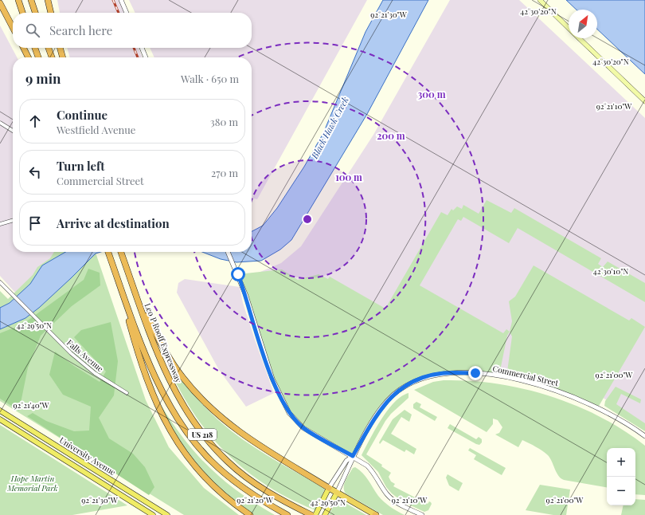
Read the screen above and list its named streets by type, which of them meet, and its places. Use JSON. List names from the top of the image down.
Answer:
{
  "streets": {
    "highway": ["Leo P Rooff Expressway", "US 218"],
    "main road": ["University Avenue"],
    "street": ["Falls Avenue", "Commercial Street"]
  },
  "water": ["Black Hawk Creek"],
  "parks": ["Hope Martin Memorial Park"],
  "north": "top right",
  "page": {
    "search": "Search here",
    "heading": ["9 min", "Walk · 650 m"],
    "list": [
      ["Continue", "Westfield Avenue", "380 m"],
      ["Turn left", "Commercial Street", "270 m"],
      "Arrive at destination"
    ],
    "map_buttons": ["+", "−"]
  },
  "coordinates": [
    "42°30'20\"N",
    "92°21'30\"W",
    "92°21'10\"W",
    "42°30'10\"N",
    "42°29'50\"N",
    "92°21'00\"W",
    "92°21'40\"W",
    "92°21'20\"W"
  ],
  "rings": ["300 m", "200 m", "100 m"]
}
